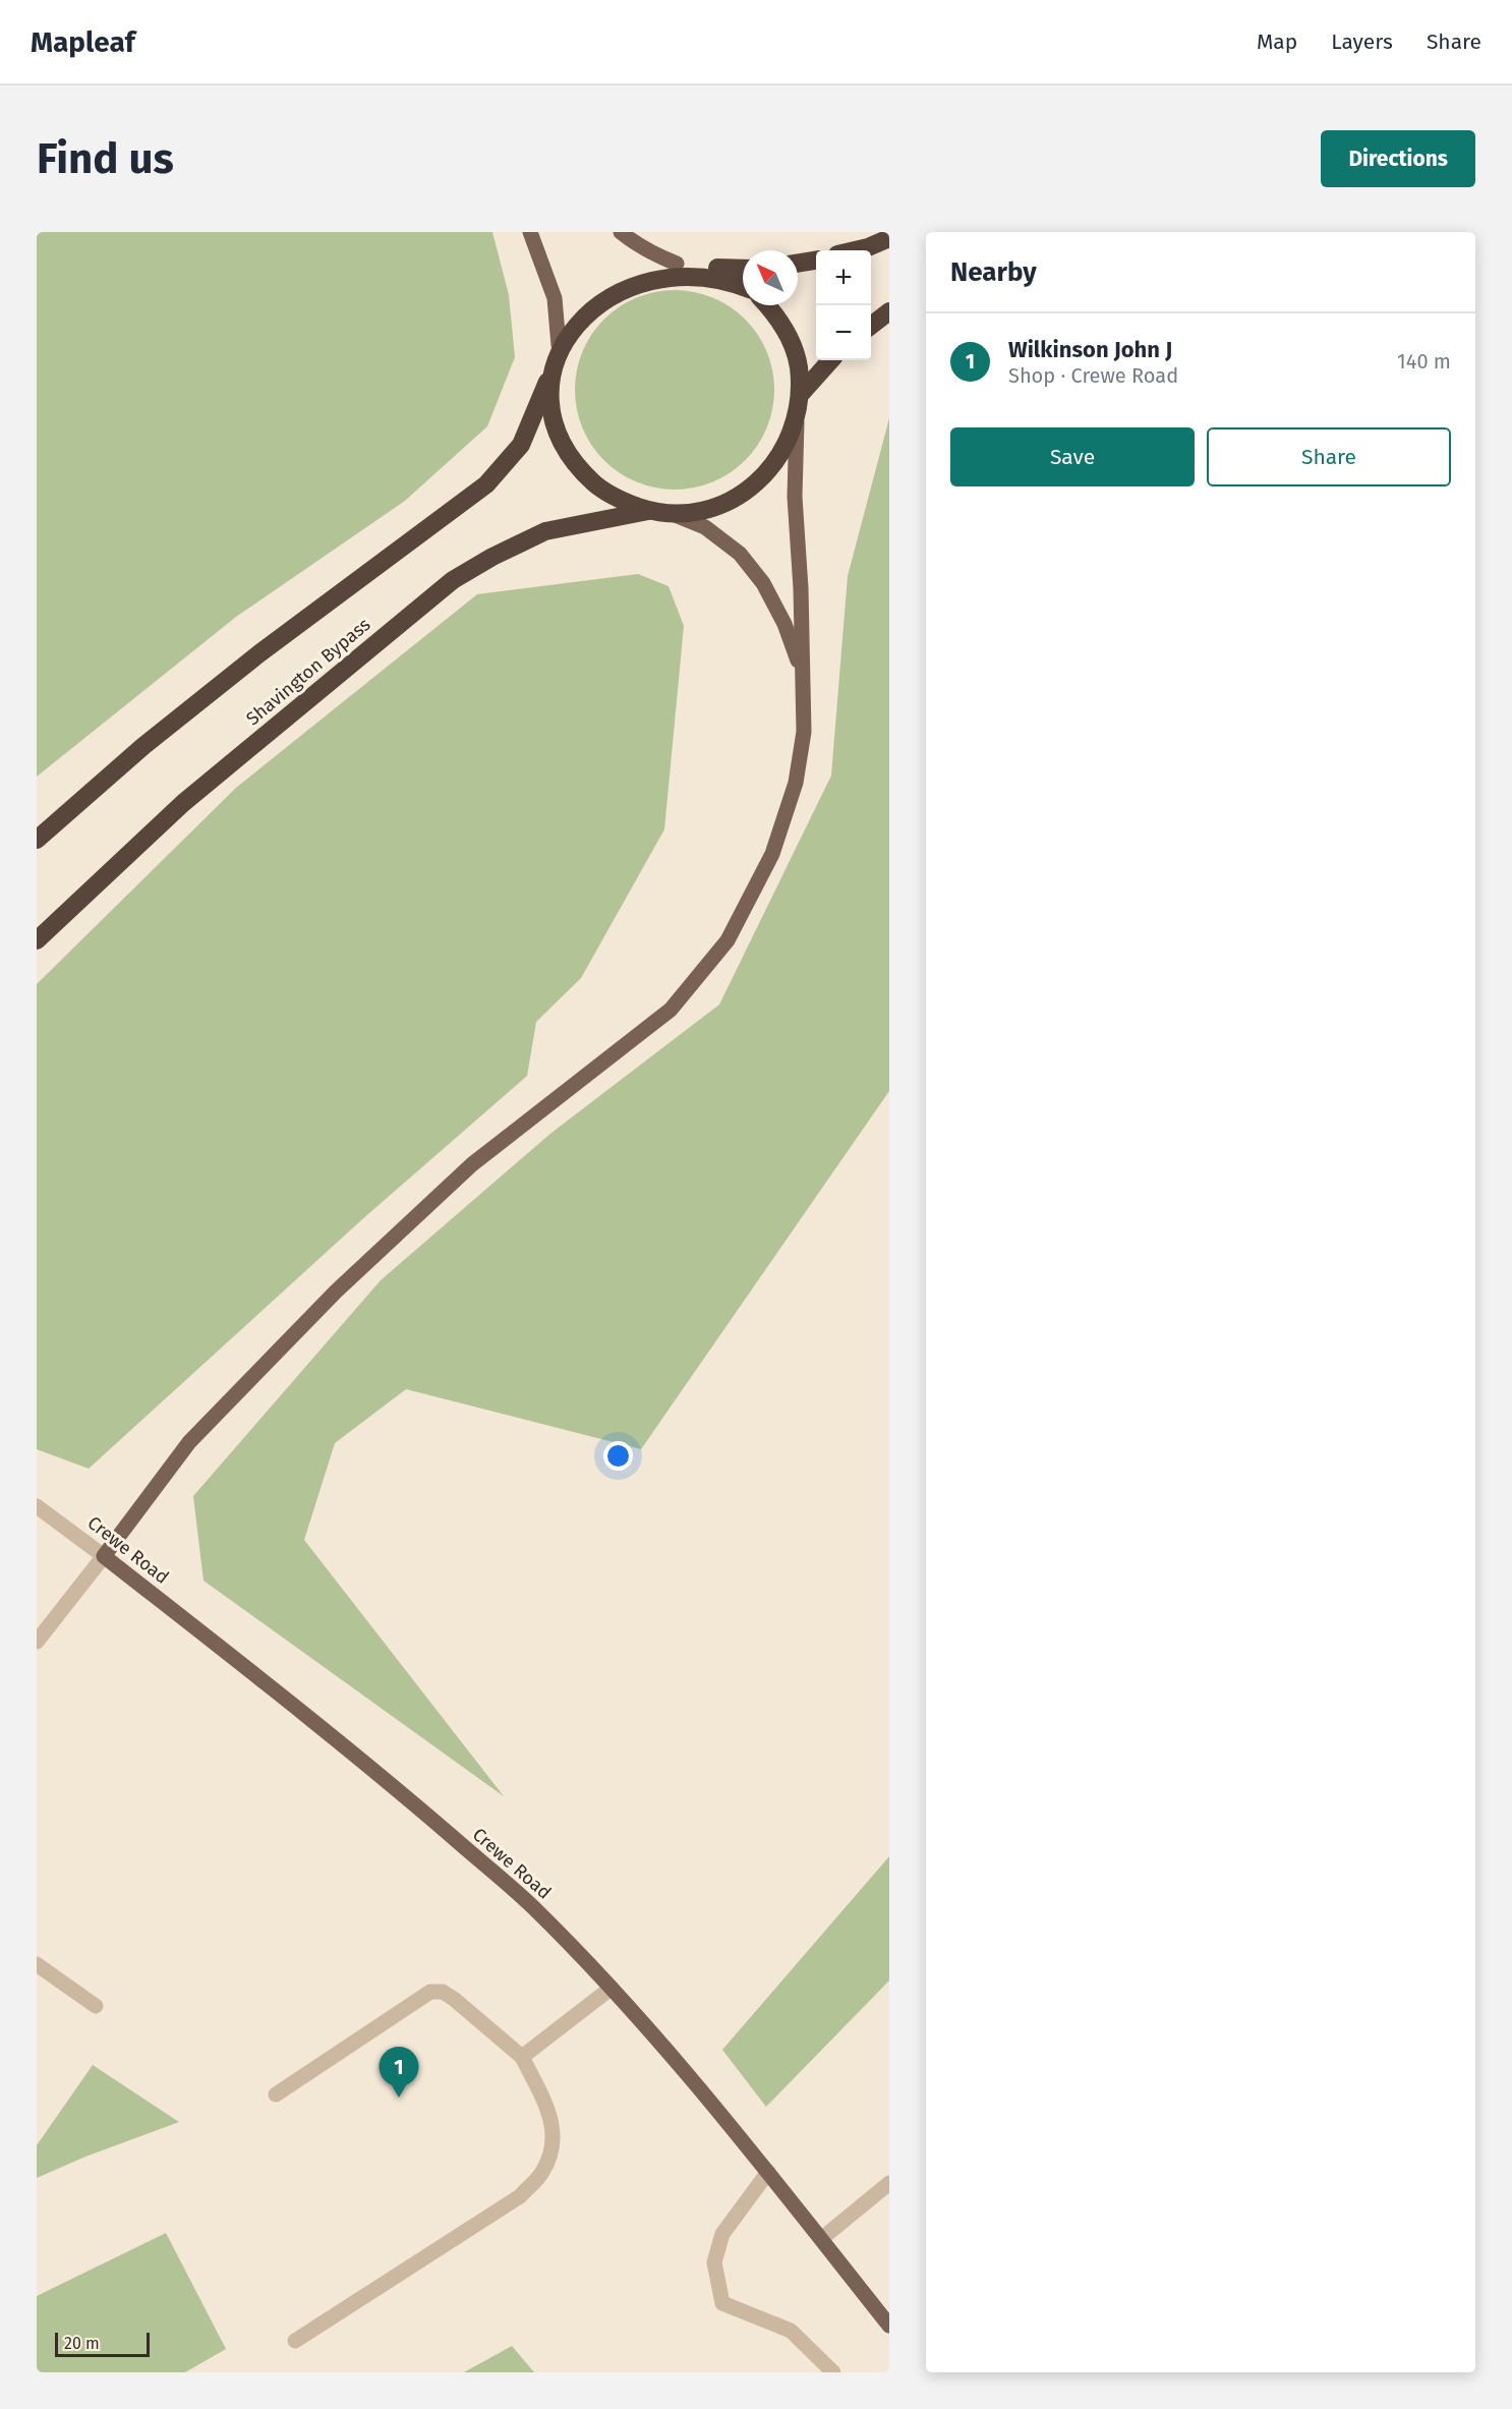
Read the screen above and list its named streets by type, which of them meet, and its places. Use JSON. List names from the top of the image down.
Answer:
{
  "streets": {
    "highway": ["Shavington Bypass"],
    "main road": ["Crewe Road"]
  },
  "scale_bar": "20 m",
  "north": "top left",
  "page": {
    "header": "Mapleaf",
    "nav": ["Map", "Layers", "Share"],
    "buttons": [
      "Directions",
      ["Save", "Share"]
    ],
    "title": "Find us",
    "heading": "Nearby",
    "map_buttons": ["+", "−"],
    "list": [
      {
        "mark": "1",
        "name": "Wilkinson John J",
        "note": "Shop · Crewe Road",
        "value": "140 m"
      }
    ],
    "pins": "1",
    "scale": "20 m"
  }
}
